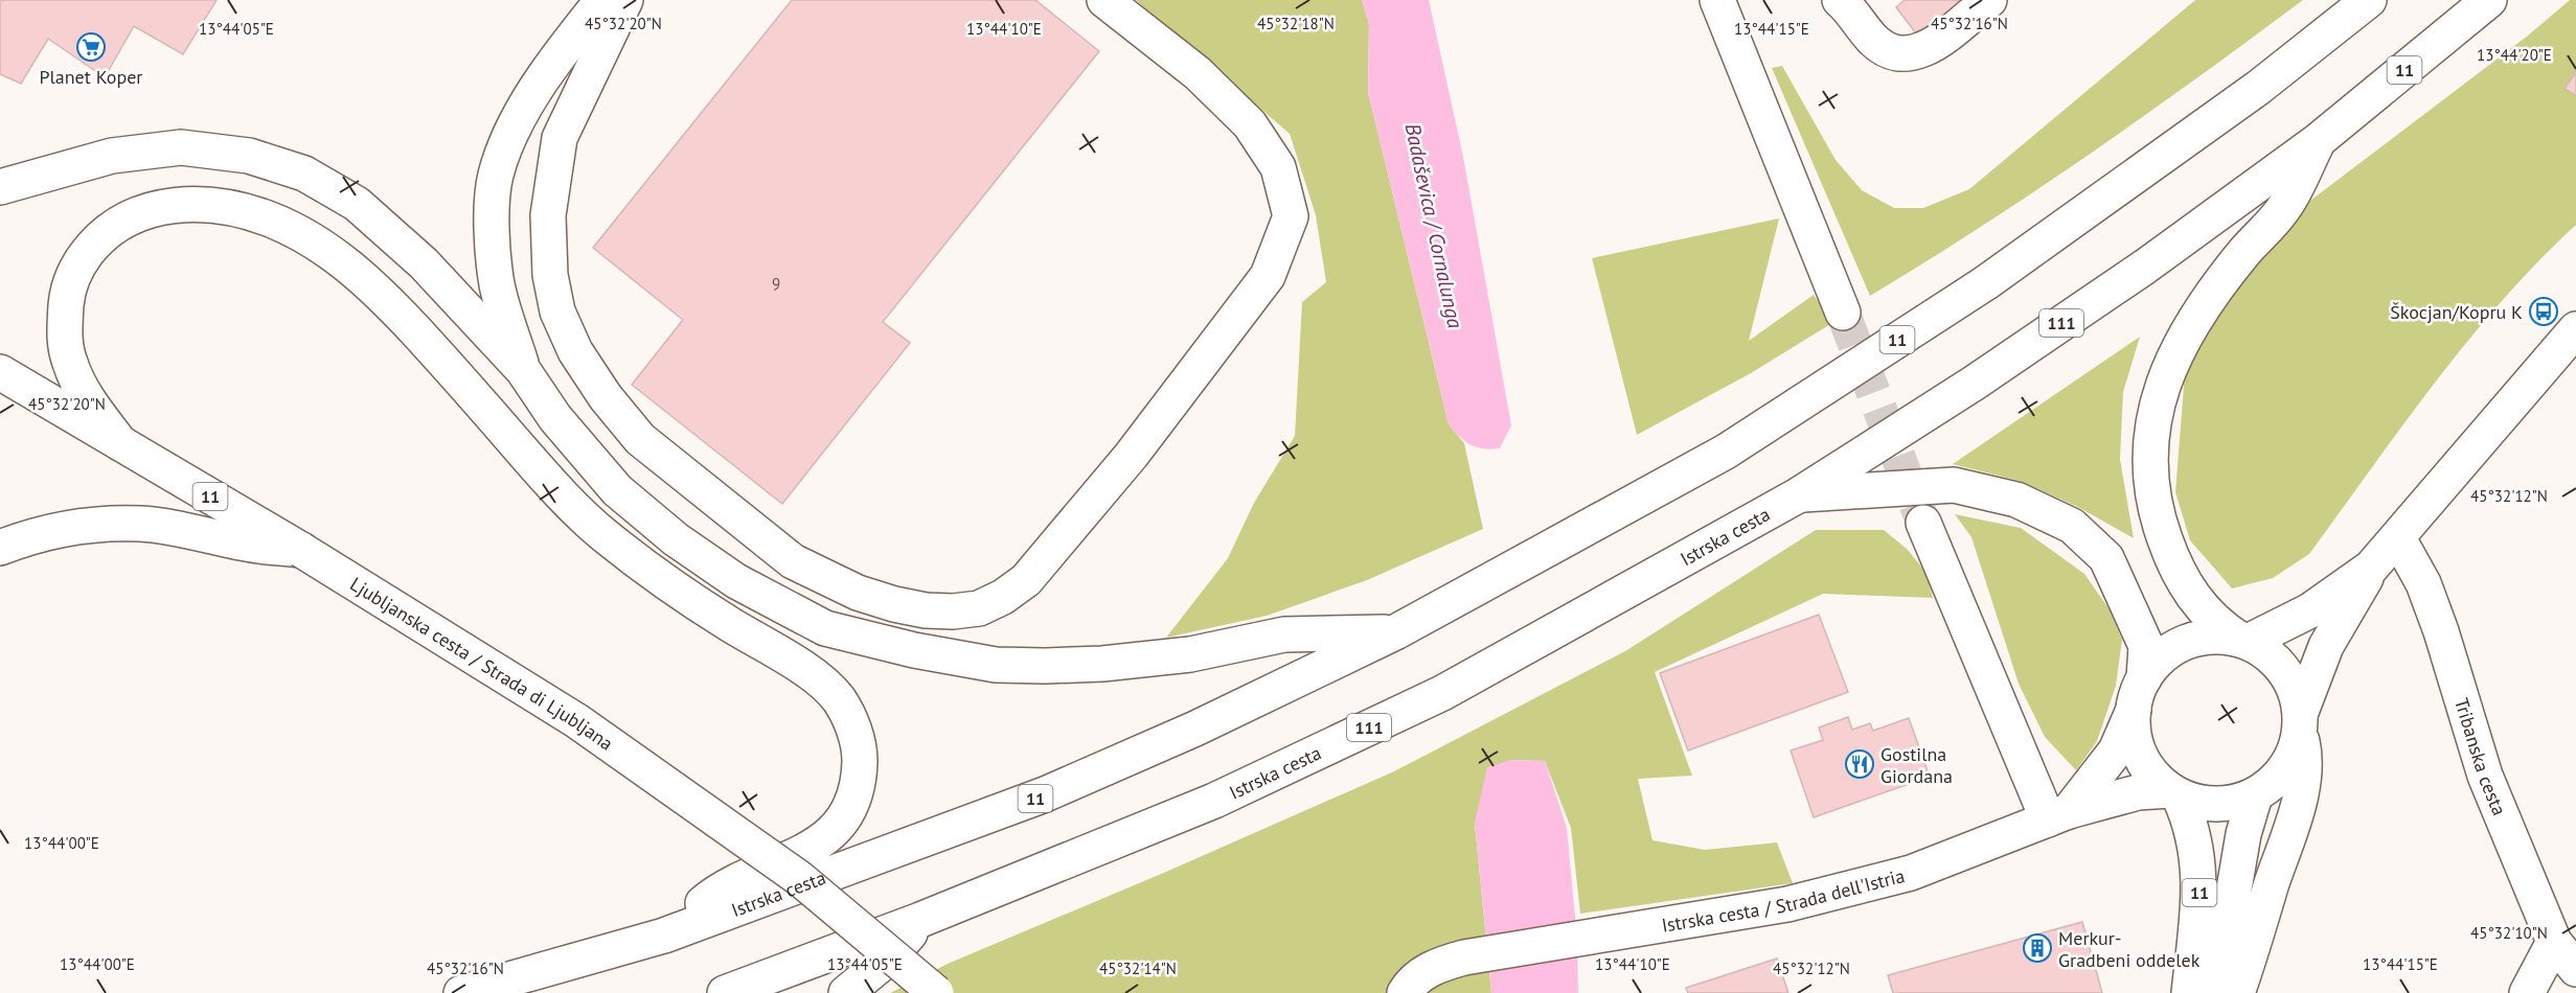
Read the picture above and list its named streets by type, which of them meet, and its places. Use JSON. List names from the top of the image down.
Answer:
{
  "streets": {
    "main road": [
      "11",
      "111",
      "Istrska cesta",
      "Ljubljanska cesta / Strada di Ljubljana",
      "Tribanska cesta",
      "Istrska cesta / Strada dell'Istria"
    ]
  },
  "crossings": [
    ["11", "111"],
    ["11", "Istrska cesta"],
    ["11", "Istrska cesta / Strada dell'Istria"],
    ["111", "Istrska cesta"]
  ],
  "water": ["Badaševica / Cornalunga"],
  "places": {
    "supermarket": ["Planet Koper"],
    "bus stop": ["Škocjan/Kopru K"],
    "restaurant": ["Gostilna Giordana"],
    "building": ["Merkur- Gradbeni oddelek"]
  },
  "house_numbers": ["9"],
  "coordinates": [
    "45°32'20\"N",
    "45°32'18\"N",
    "45°32'16\"N",
    "13°44'05\"E",
    "13°44'10\"E",
    "13°44'15\"E",
    "13°44'20\"E",
    "45°32'12\"N",
    "13°44'00\"E",
    "45°32'10\"N",
    "45°32'14\"N"
  ]
}
